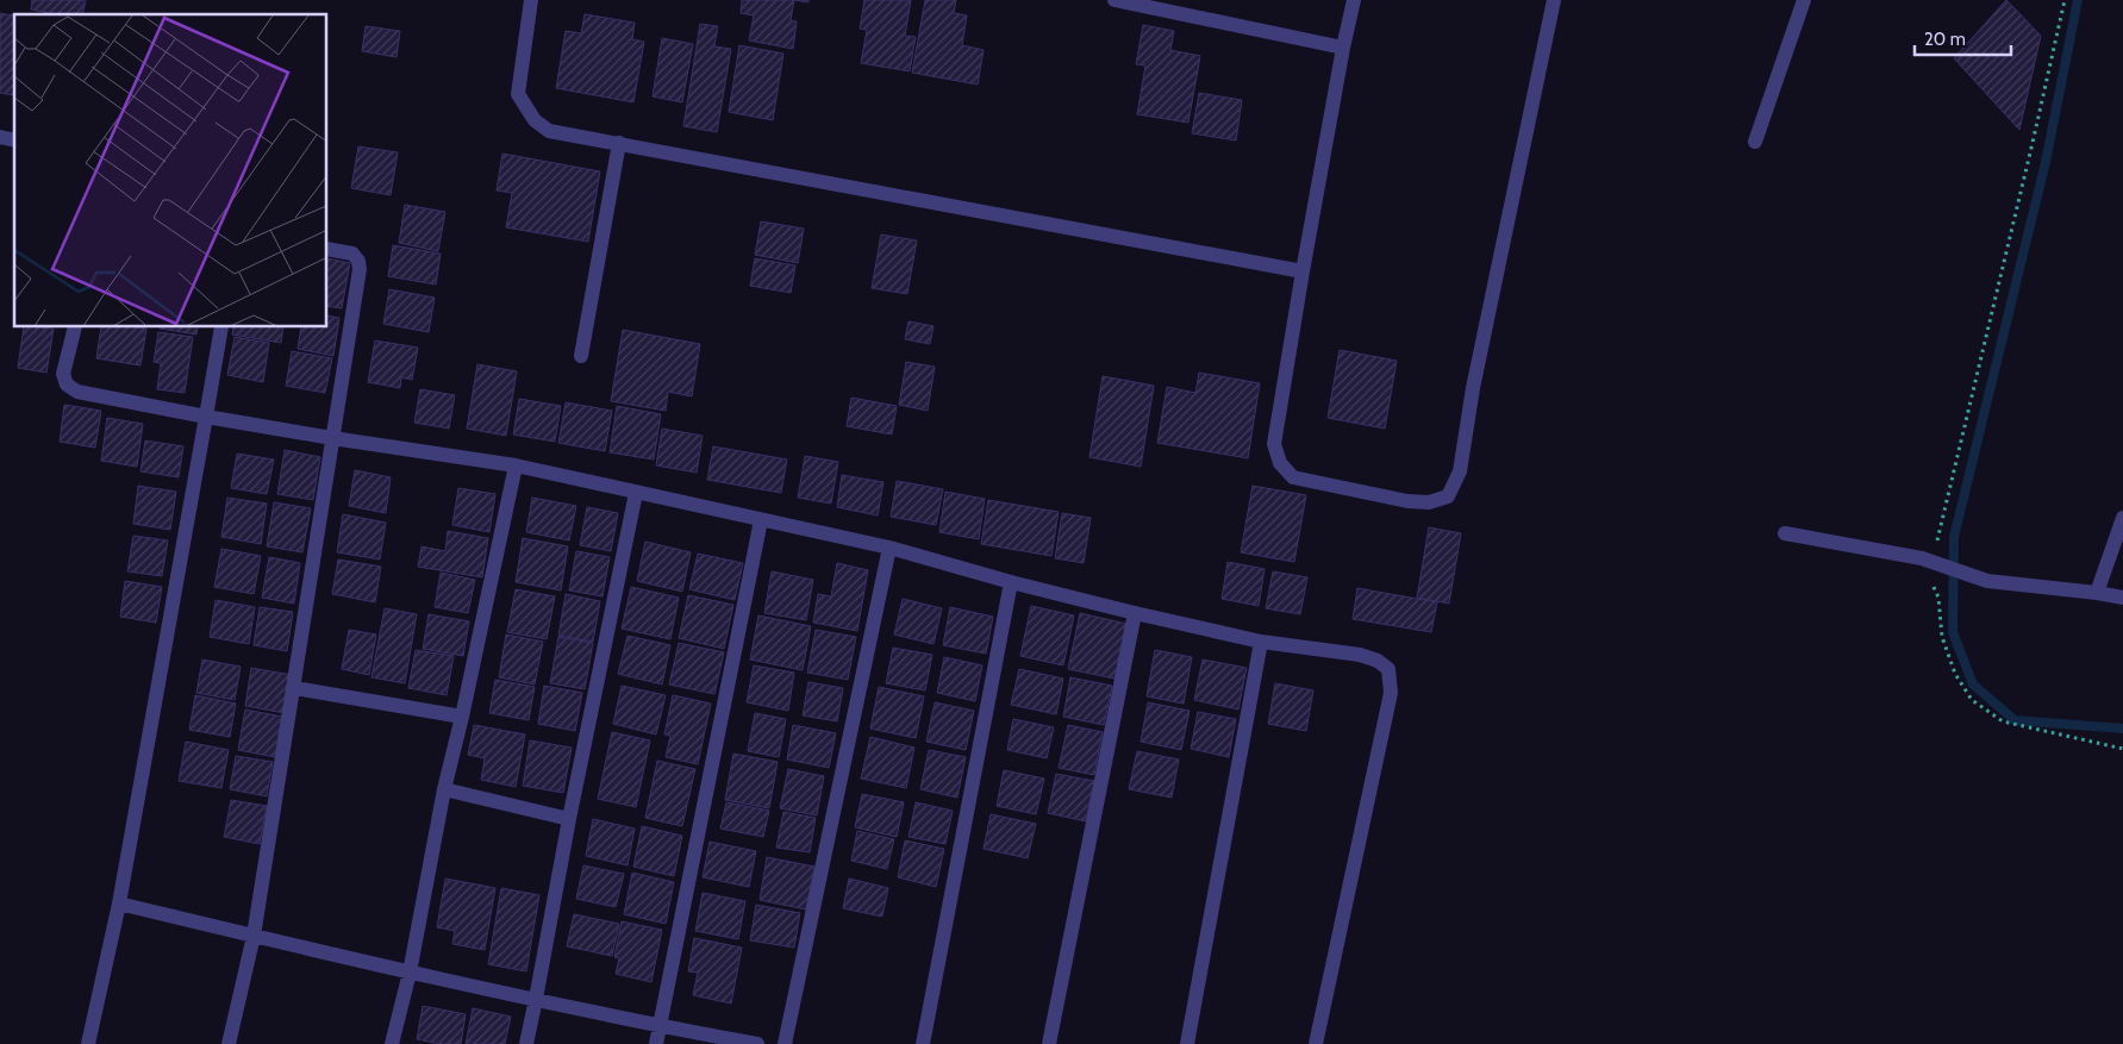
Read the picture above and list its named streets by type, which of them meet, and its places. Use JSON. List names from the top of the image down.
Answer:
{
  "scale_bar": "20 m"
}
